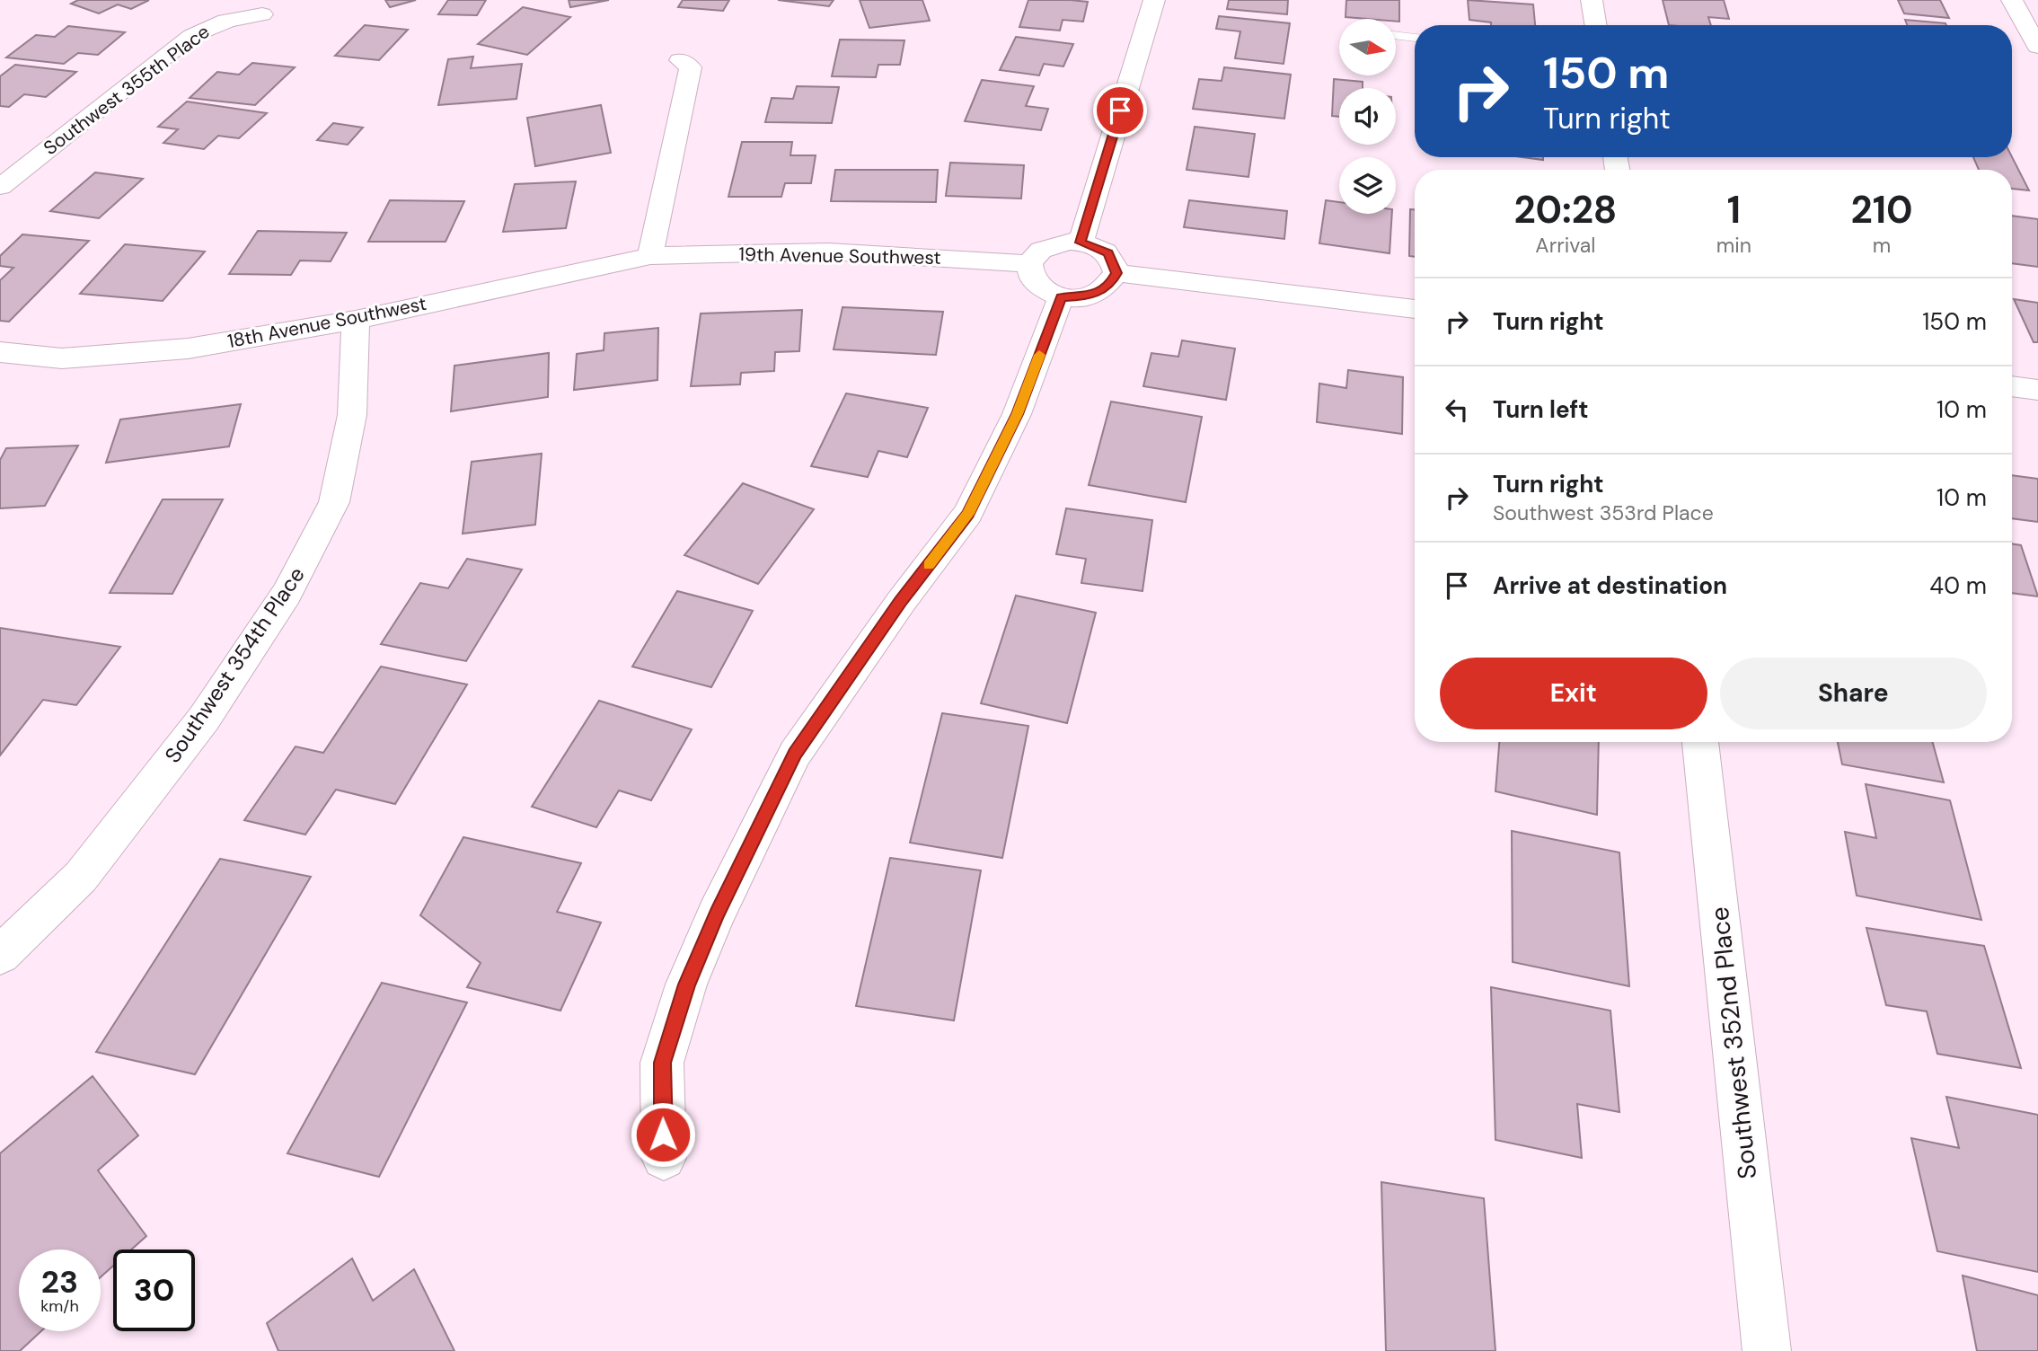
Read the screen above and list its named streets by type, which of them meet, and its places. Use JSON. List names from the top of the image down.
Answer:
{
  "streets": {
    "street": [
      "Southwest 355th Place",
      "19th Avenue Southwest",
      "18th Avenue Southwest",
      "Southwest 354th Place",
      "Southwest 352nd Place"
    ]
  },
  "crossings": [
    ["19th Avenue Southwest", "18th Avenue Southwest"],
    ["18th Avenue Southwest", "Southwest 354th Place"]
  ],
  "north": "right",
  "page": {
    "turn": ["150 m", "Turn right"],
    "eta": [
      "20:28",
      "Arrival",
      "1",
      "min",
      "210",
      "m"
    ],
    "list": [
      {
        "name": "Turn right",
        "value": "150 m"
      },
      {
        "name": "Turn left",
        "value": "10 m"
      },
      {
        "name": "Turn right",
        "note": "Southwest 353rd Place",
        "value": "10 m"
      },
      {
        "name": "Arrive at destination",
        "value": "40 m"
      }
    ],
    "buttons": ["Exit", "Share"],
    "speed": "23 km/h",
    "limit": "30"
  }
}
